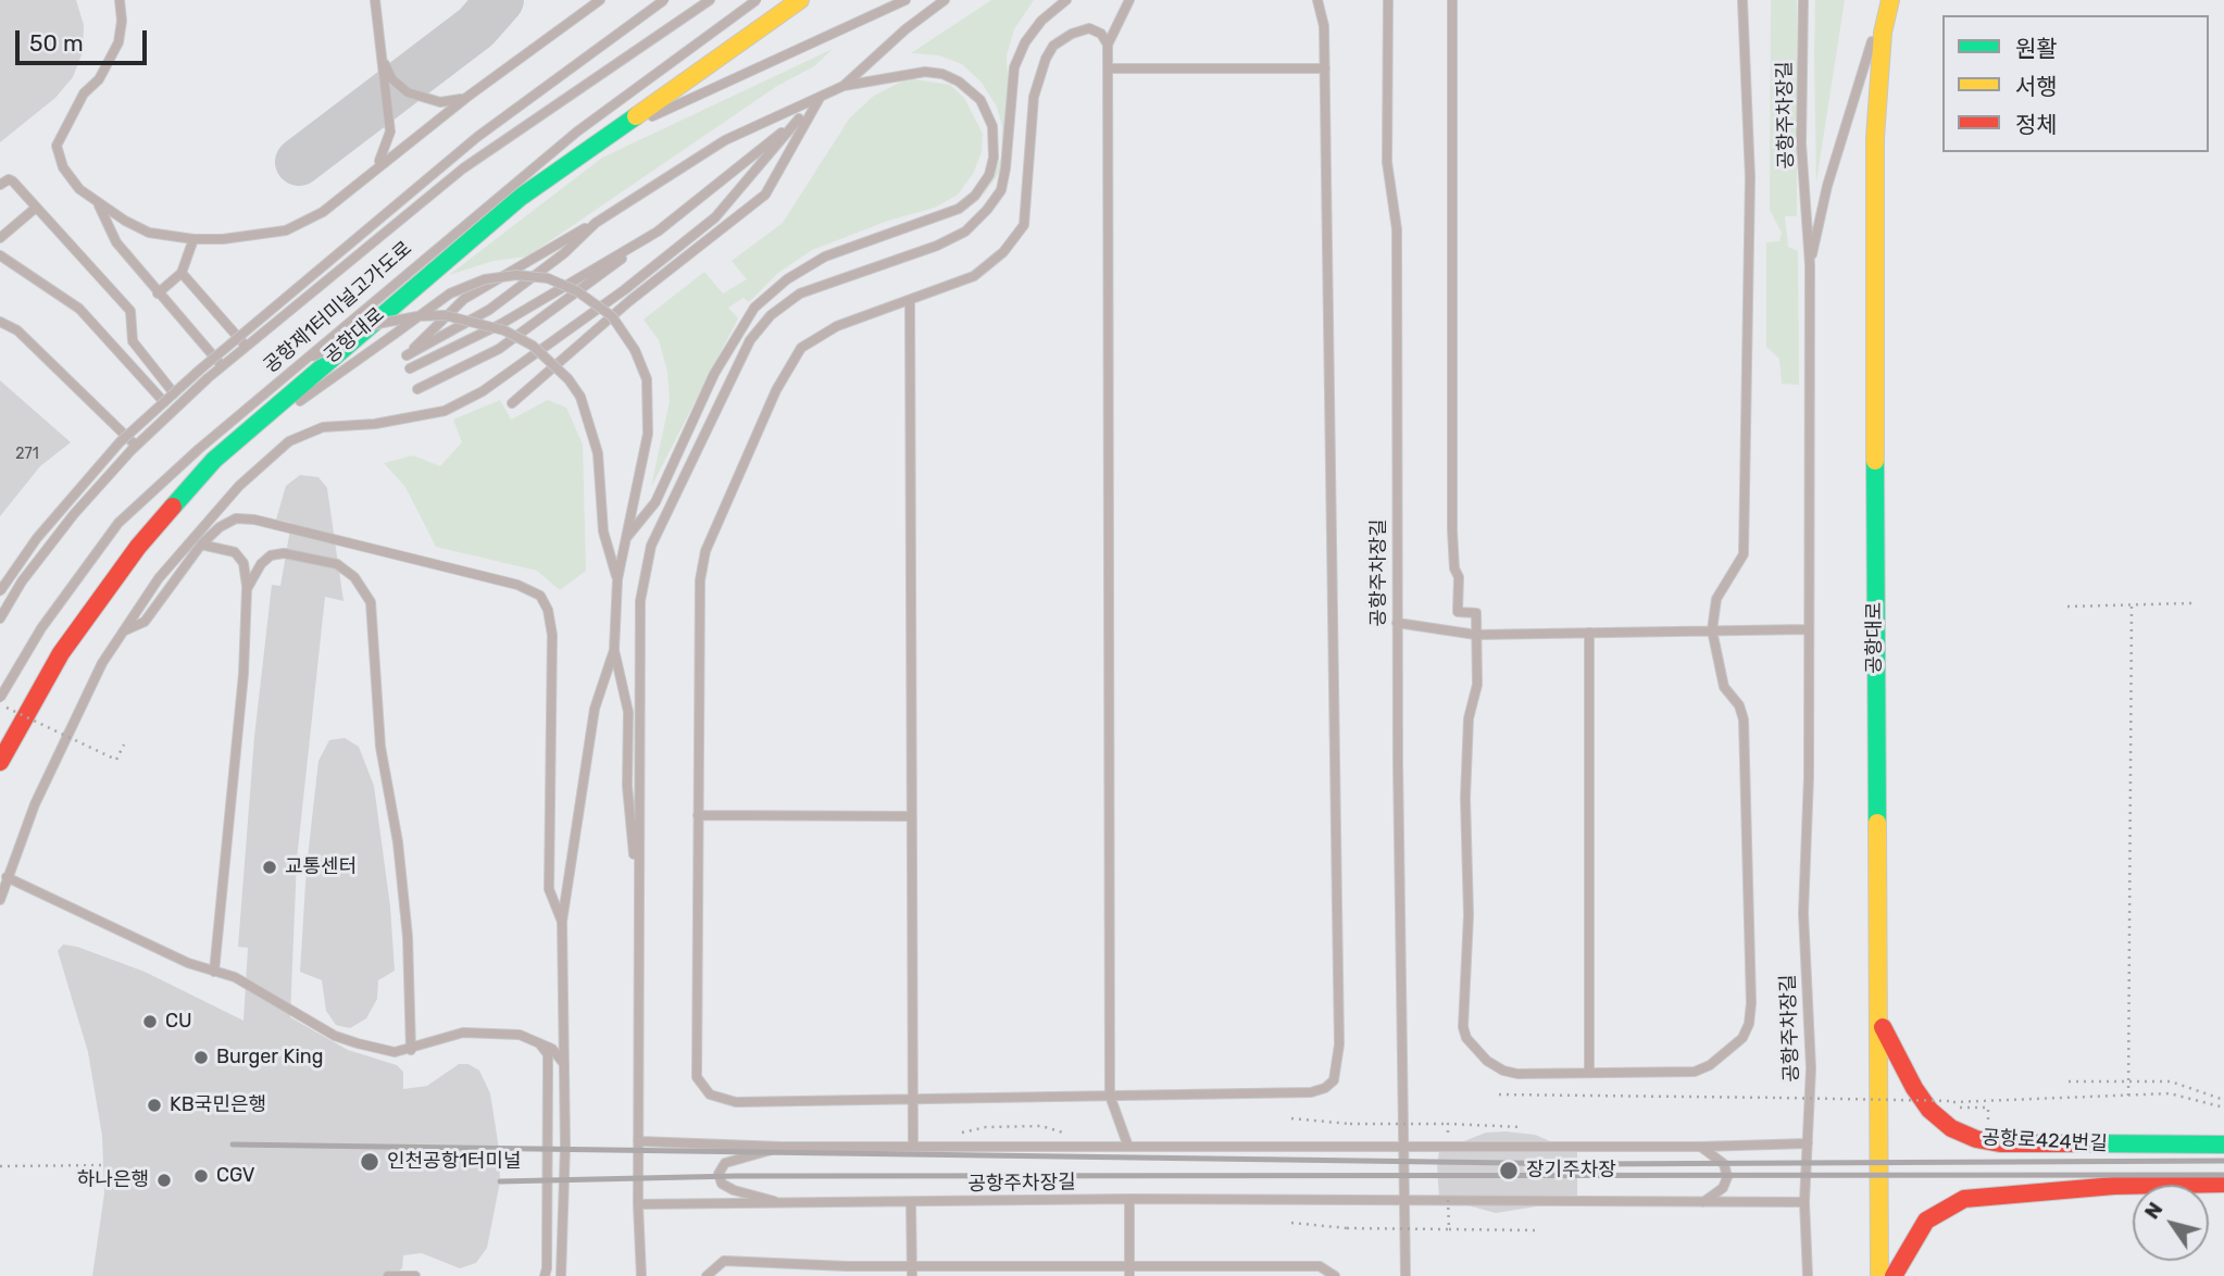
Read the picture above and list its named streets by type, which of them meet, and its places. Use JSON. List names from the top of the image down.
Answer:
{
  "streets": {
    "street": ["공항대로", "공항로424번길"],
    "lane": ["공항주차장길", "공항제1터미널고가도로"]
  },
  "crossings": [
    ["공항대로", "공항로424번길"]
  ],
  "places": [
    "교통센터",
    "CU",
    "Burger King",
    "KB국민은행",
    "인천공항1터미널",
    "장기주차장",
    "CGV",
    "하나은행"
  ],
  "house_numbers": ["271"],
  "legend": ["원활", "서행", "정체"],
  "scale_bar": "50 m",
  "north": "top left"
}
